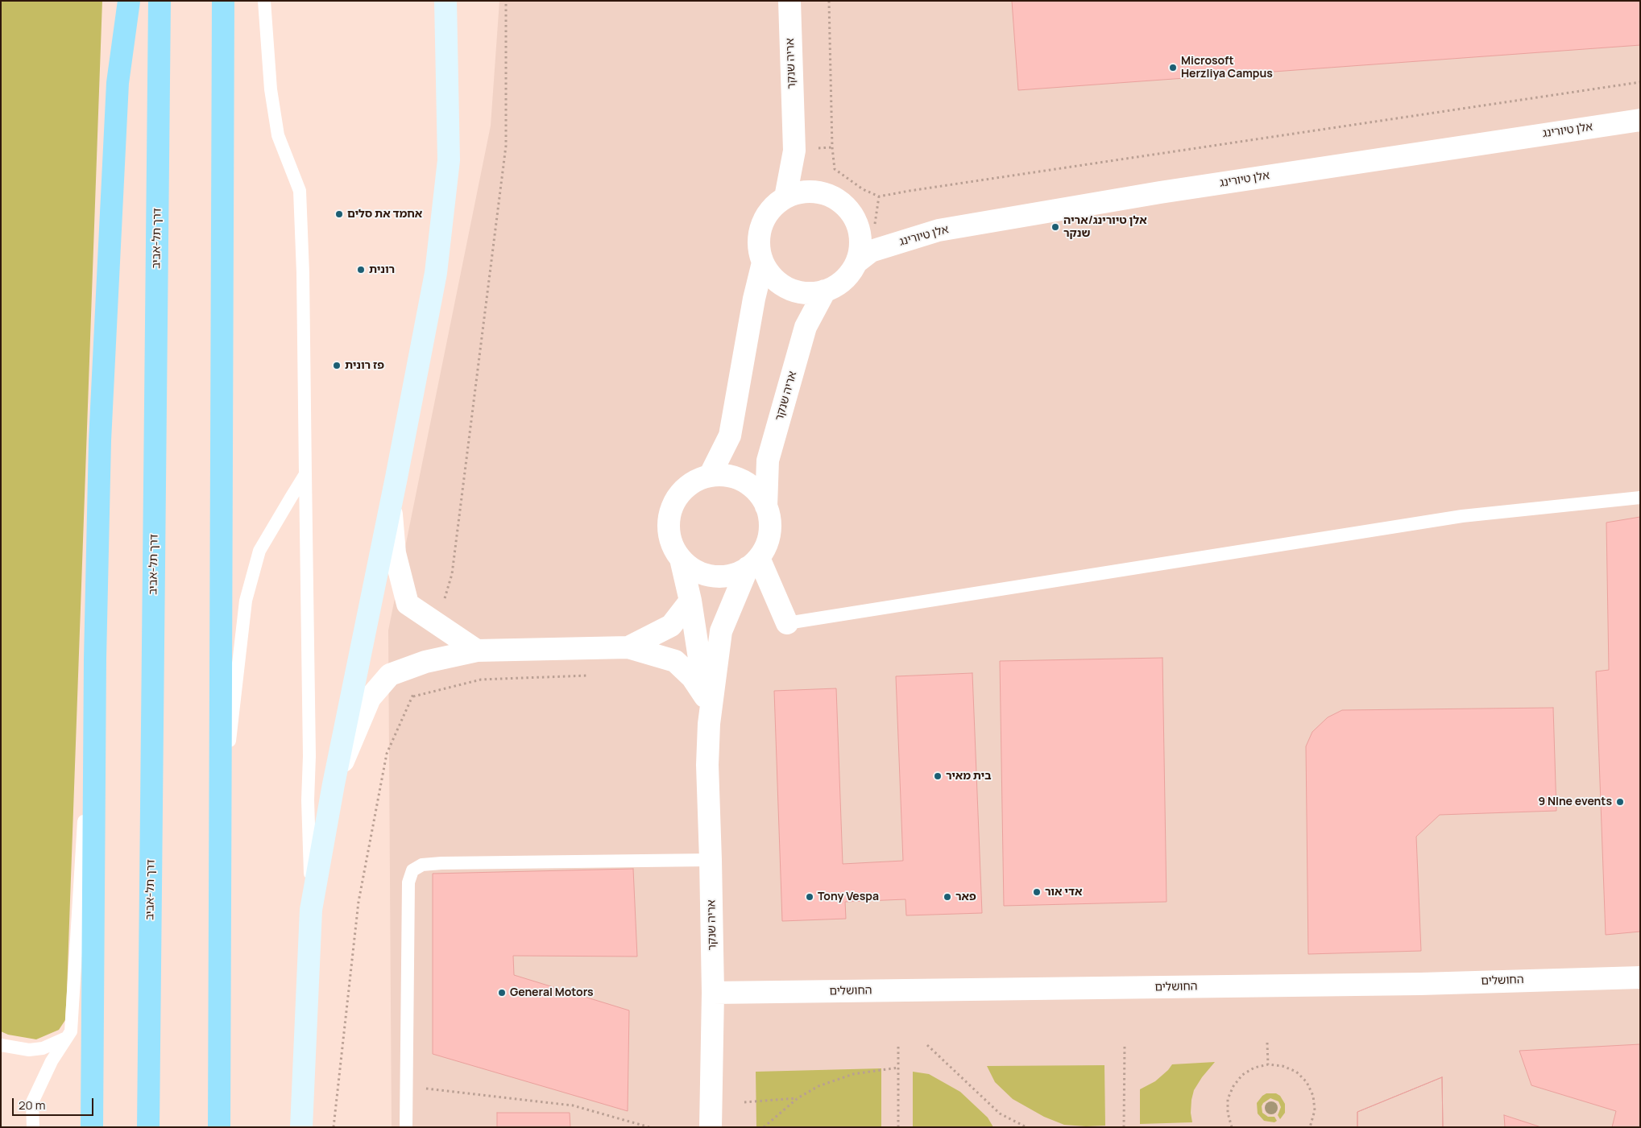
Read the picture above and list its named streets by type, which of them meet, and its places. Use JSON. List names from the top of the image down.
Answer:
{
  "streets": {
    "highway": ["דרך תל-אביב"],
    "street": ["אריה שנקר", "אלן טיורינג", "החושלים"]
  },
  "crossings": [
    ["אריה שנקר", "אלן טיורינג"],
    ["אריה שנקר", "החושלים"]
  ],
  "places": [
    "Microsoft Herzliya Campus",
    "אחמד את סלים",
    "אלן טיורינג/אריה שנקר",
    "רונית",
    "פז רונית",
    "בית מאיר",
    "9 NIne events",
    "אדי אור",
    "Tony Vespa",
    "פאר",
    "General Motors"
  ],
  "scale_bar": "20 m"
}
